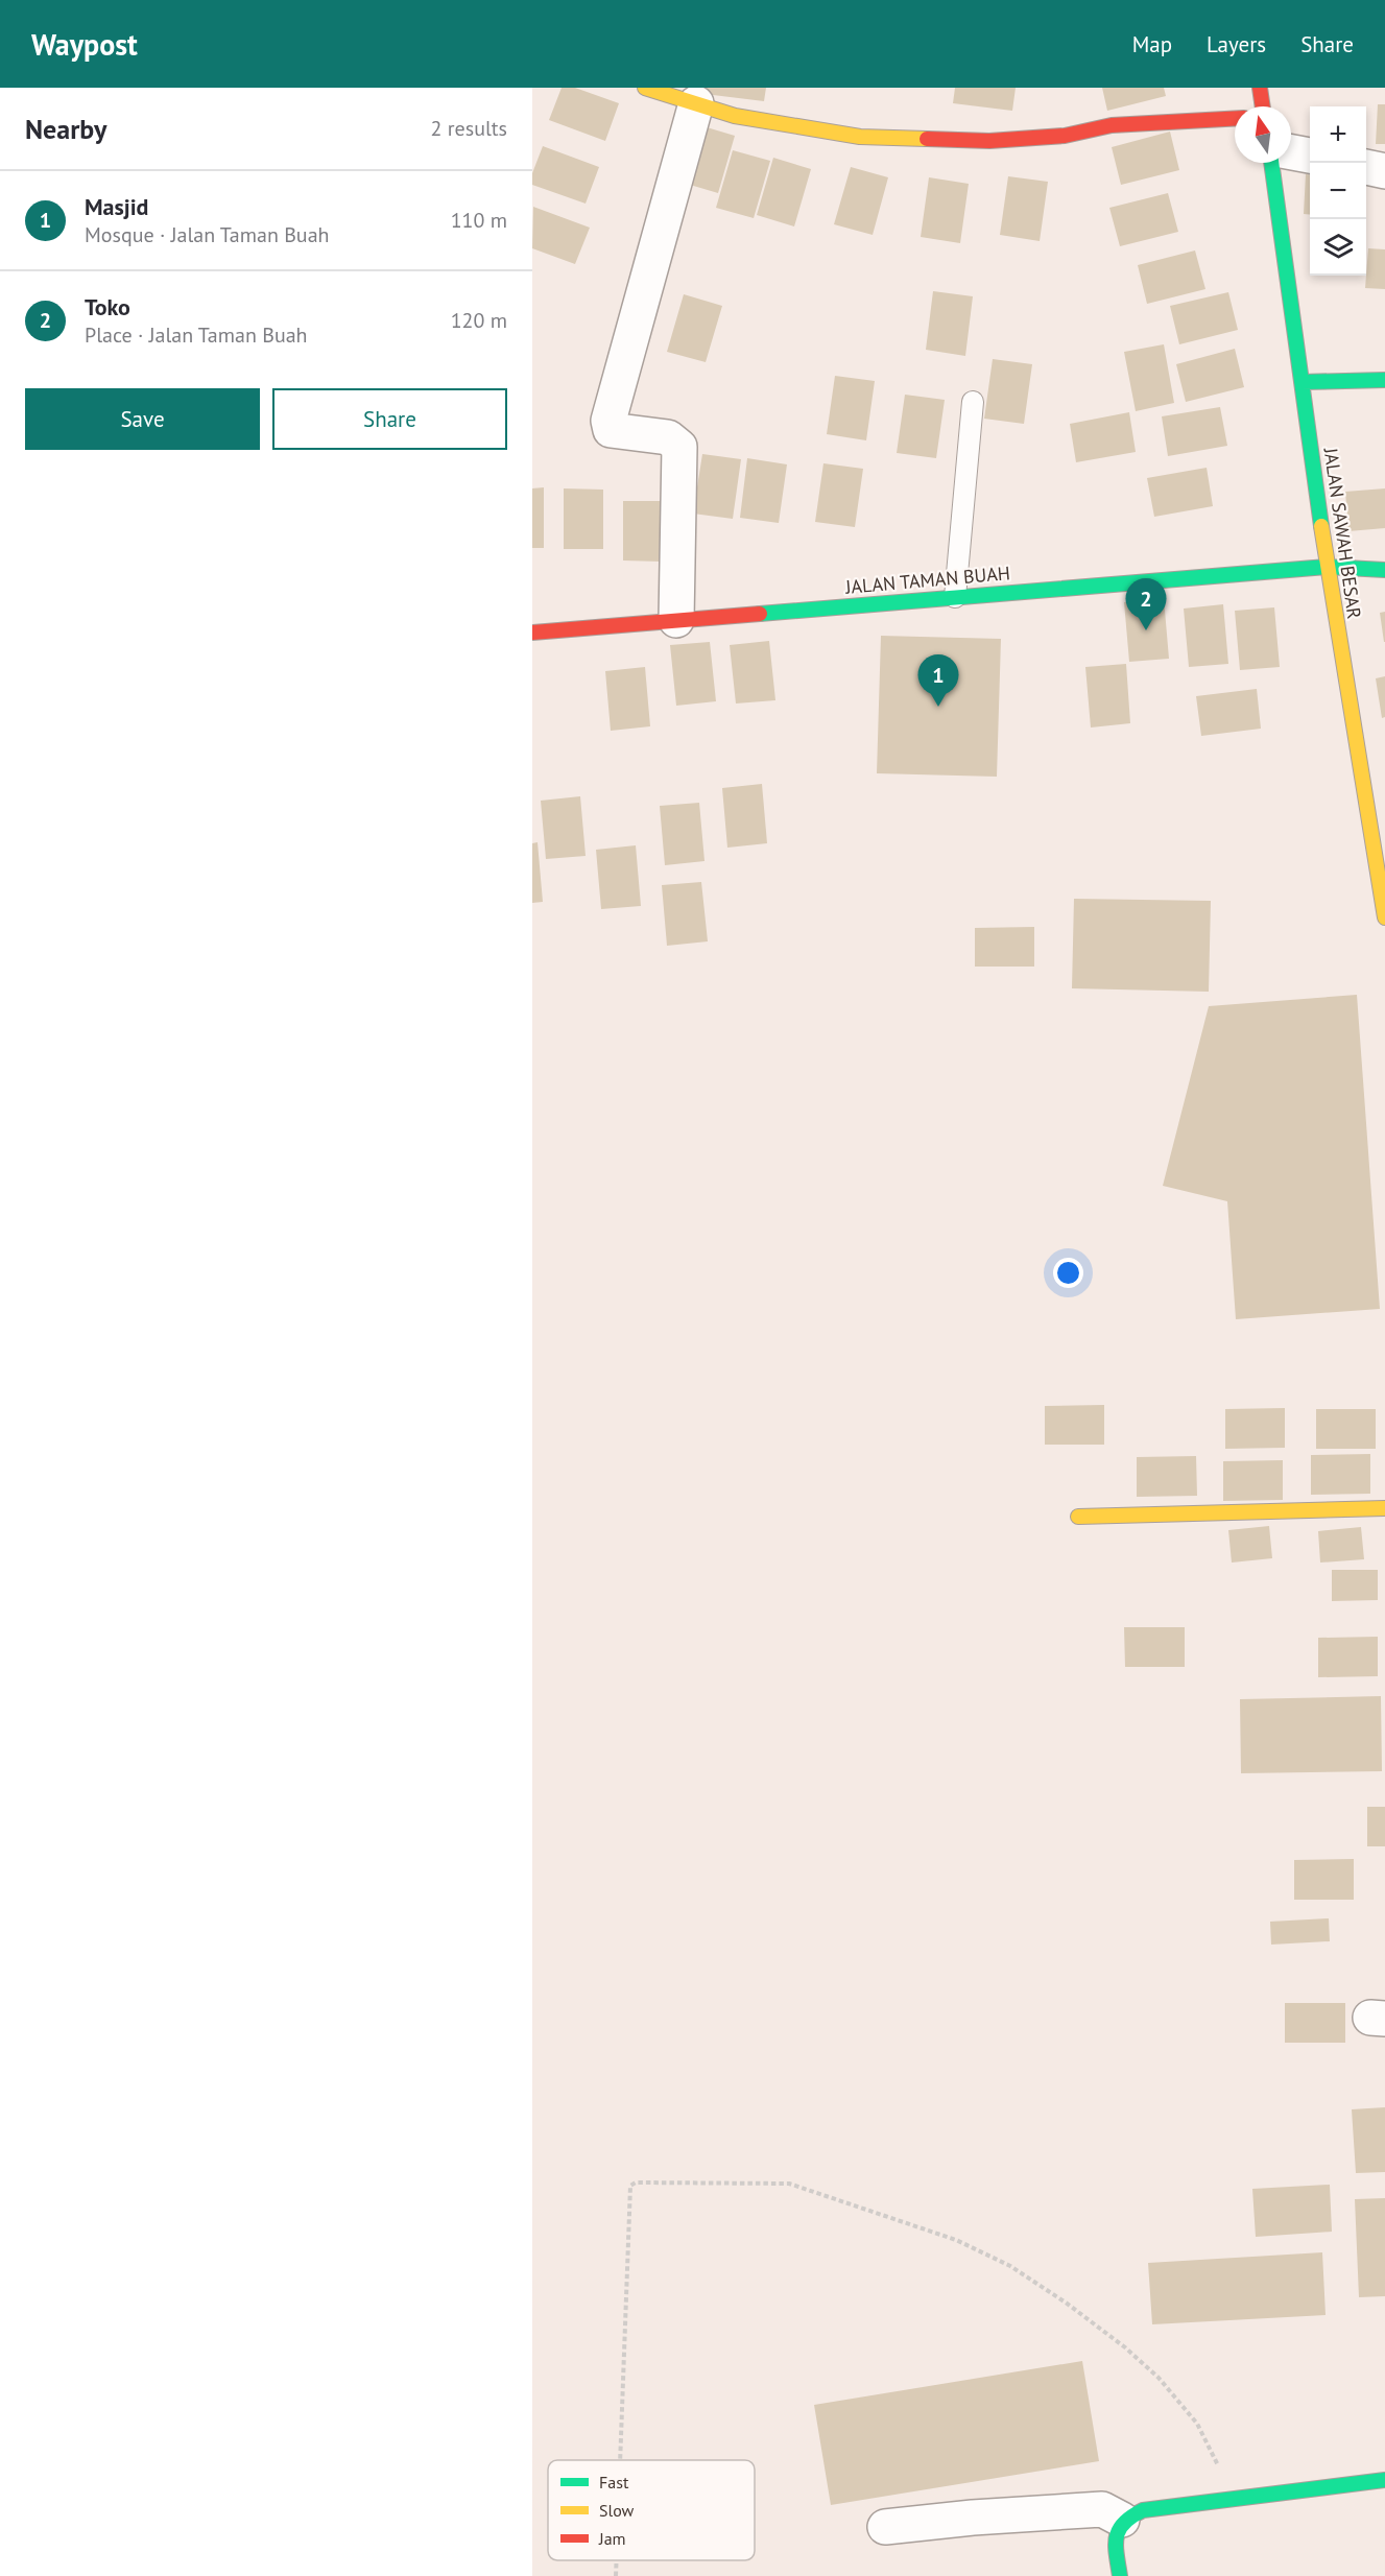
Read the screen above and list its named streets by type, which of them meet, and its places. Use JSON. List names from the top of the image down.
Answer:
{
  "streets": {
    "street": ["JALAN SAWAH BESAR", "JALAN TAMAN BUAH"]
  },
  "crossings": [
    ["JALAN SAWAH BESAR", "JALAN TAMAN BUAH"]
  ],
  "legend": ["Fast", "Slow", "Jam"],
  "north": "top",
  "page": {
    "header": "Waypost",
    "nav": ["Map", "Layers", "Share"],
    "heading": ["Nearby", "2 results"],
    "map_buttons": ["+", "−"],
    "list": [
      {
        "mark": "1",
        "name": "Masjid",
        "note": "Mosque · Jalan Taman Buah",
        "value": "110 m"
      },
      {
        "mark": "2",
        "name": "Toko",
        "note": "Place · Jalan Taman Buah",
        "value": "120 m"
      }
    ],
    "buttons": ["Save", "Share"],
    "pins": ["2", "1"]
  }
}
